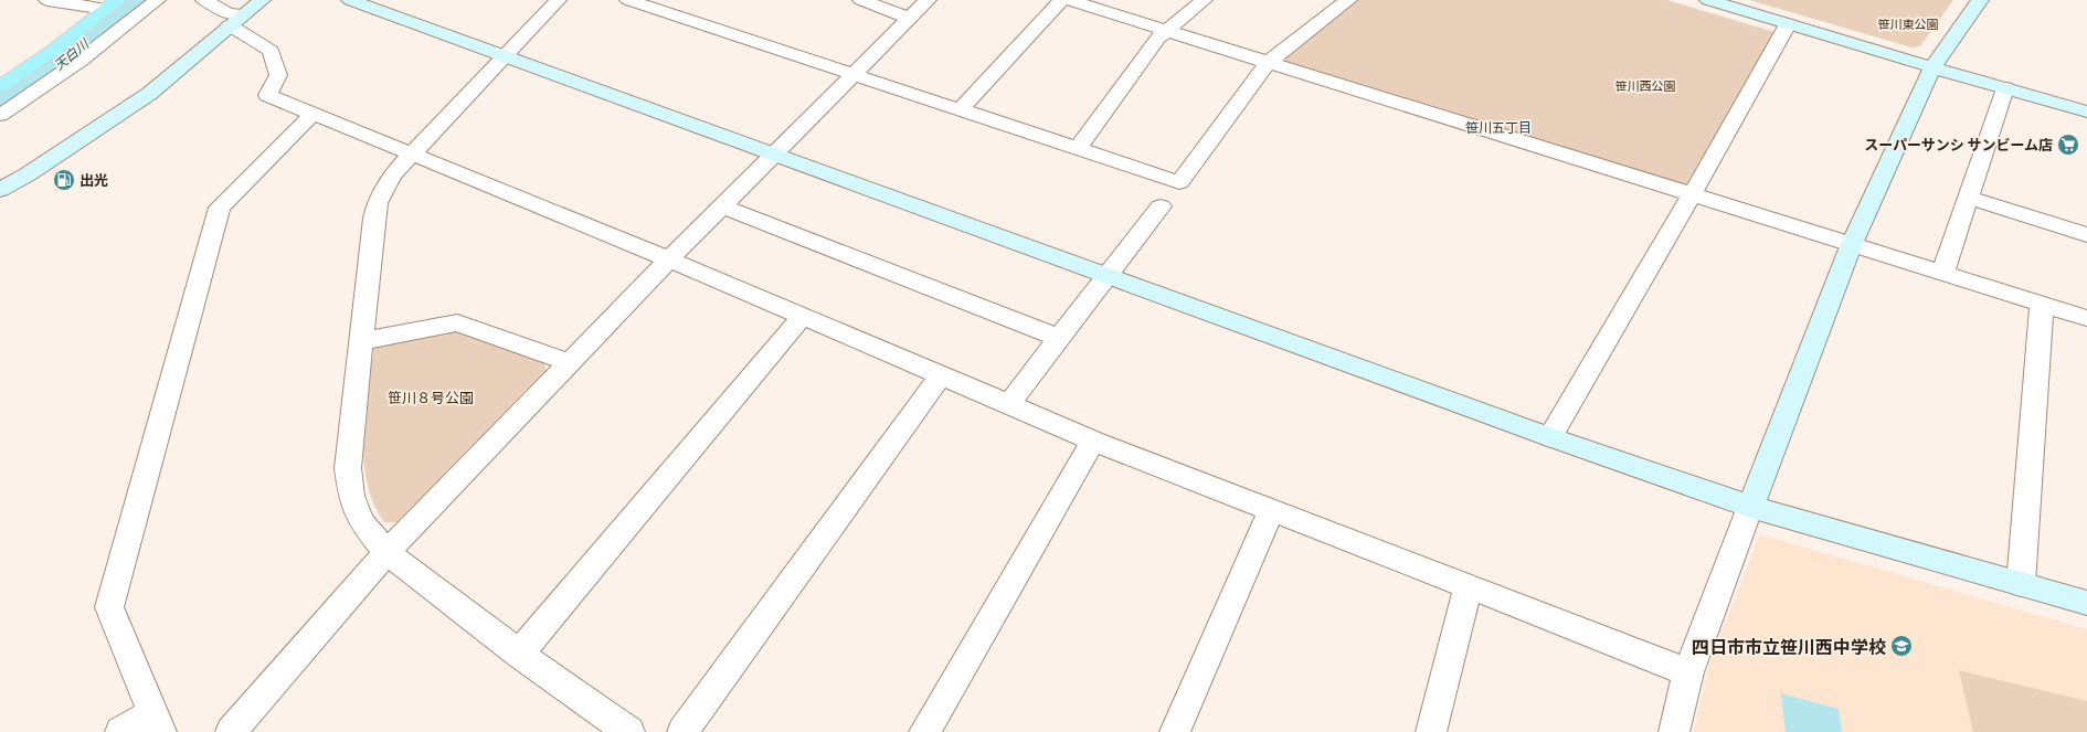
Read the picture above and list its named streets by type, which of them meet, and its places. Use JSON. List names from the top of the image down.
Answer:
{
  "districts": ["笹川五丁目"],
  "water": ["天白川"],
  "parks": ["笹川東公園", "笹川西公園", "笹川８号公園"],
  "places": {
    "supermarket": ["スーパーサンシ サンビーム店"],
    "fuel station": ["出光"],
    "school or university": ["四日市市立笹川西中学校"]
  }
}
